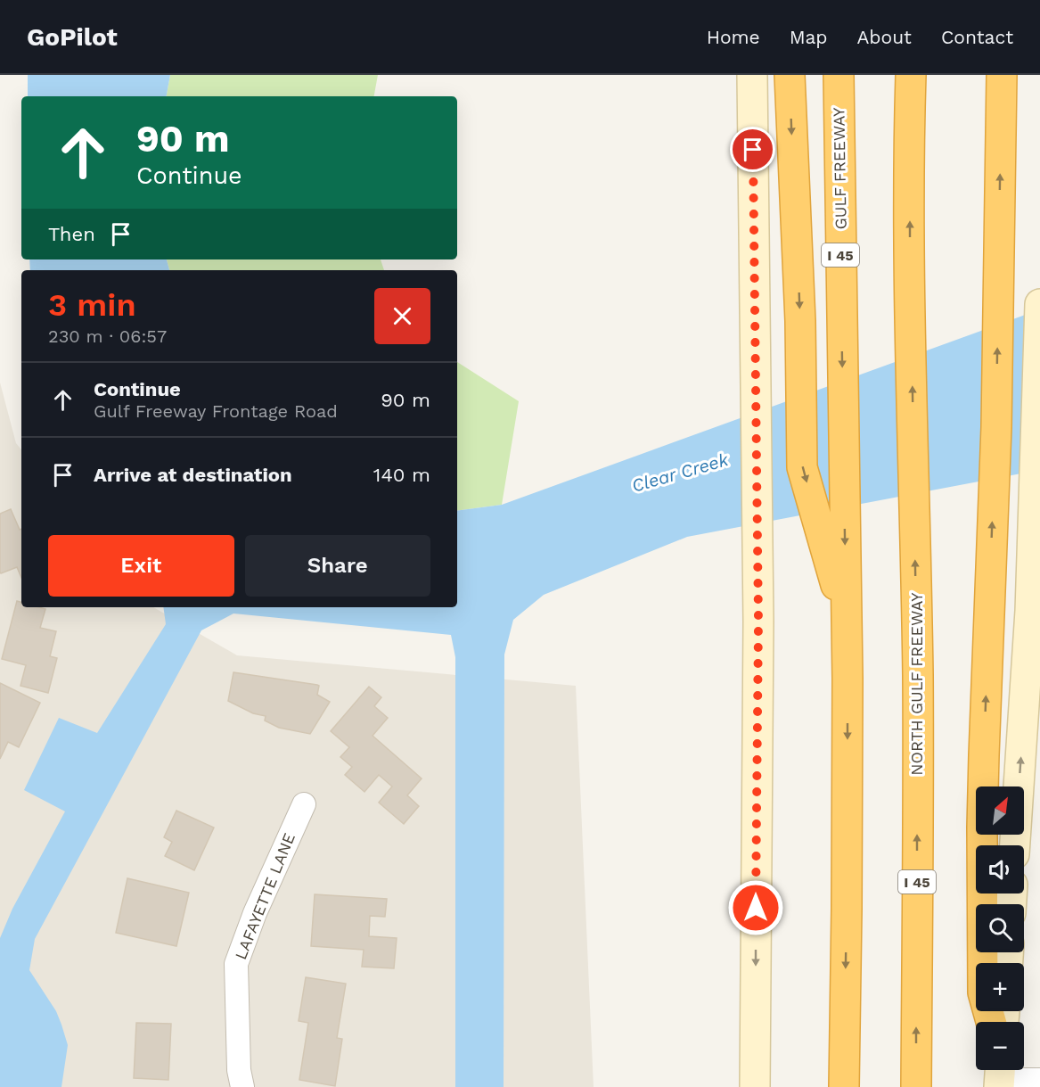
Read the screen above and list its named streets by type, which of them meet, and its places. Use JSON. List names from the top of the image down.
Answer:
{
  "streets": {
    "highway": ["GULF FREEWAY", "I 45", "NORTH GULF FREEWAY"],
    "street": ["LAFAYETTE LANE"]
  },
  "crossings": [
    ["GULF FREEWAY", "I 45"],
    ["I 45", "NORTH GULF FREEWAY"]
  ],
  "water": ["Clear Creek"],
  "north": "top right",
  "page": {
    "header": "GoPilot",
    "nav": [
      "Home",
      "Map",
      "About",
      "Contact"
    ],
    "turn": ["90 m", "Continue"],
    "then": "Then",
    "heading": ["3 min", "230 m · 06:57"],
    "list": [
      {
        "name": "Continue",
        "note": "Gulf Freeway Frontage Road",
        "value": "90 m"
      },
      {
        "name": "Arrive at destination",
        "value": "140 m"
      }
    ],
    "buttons": ["Exit", "Share"],
    "map_buttons": ["+", "−"]
  }
}
